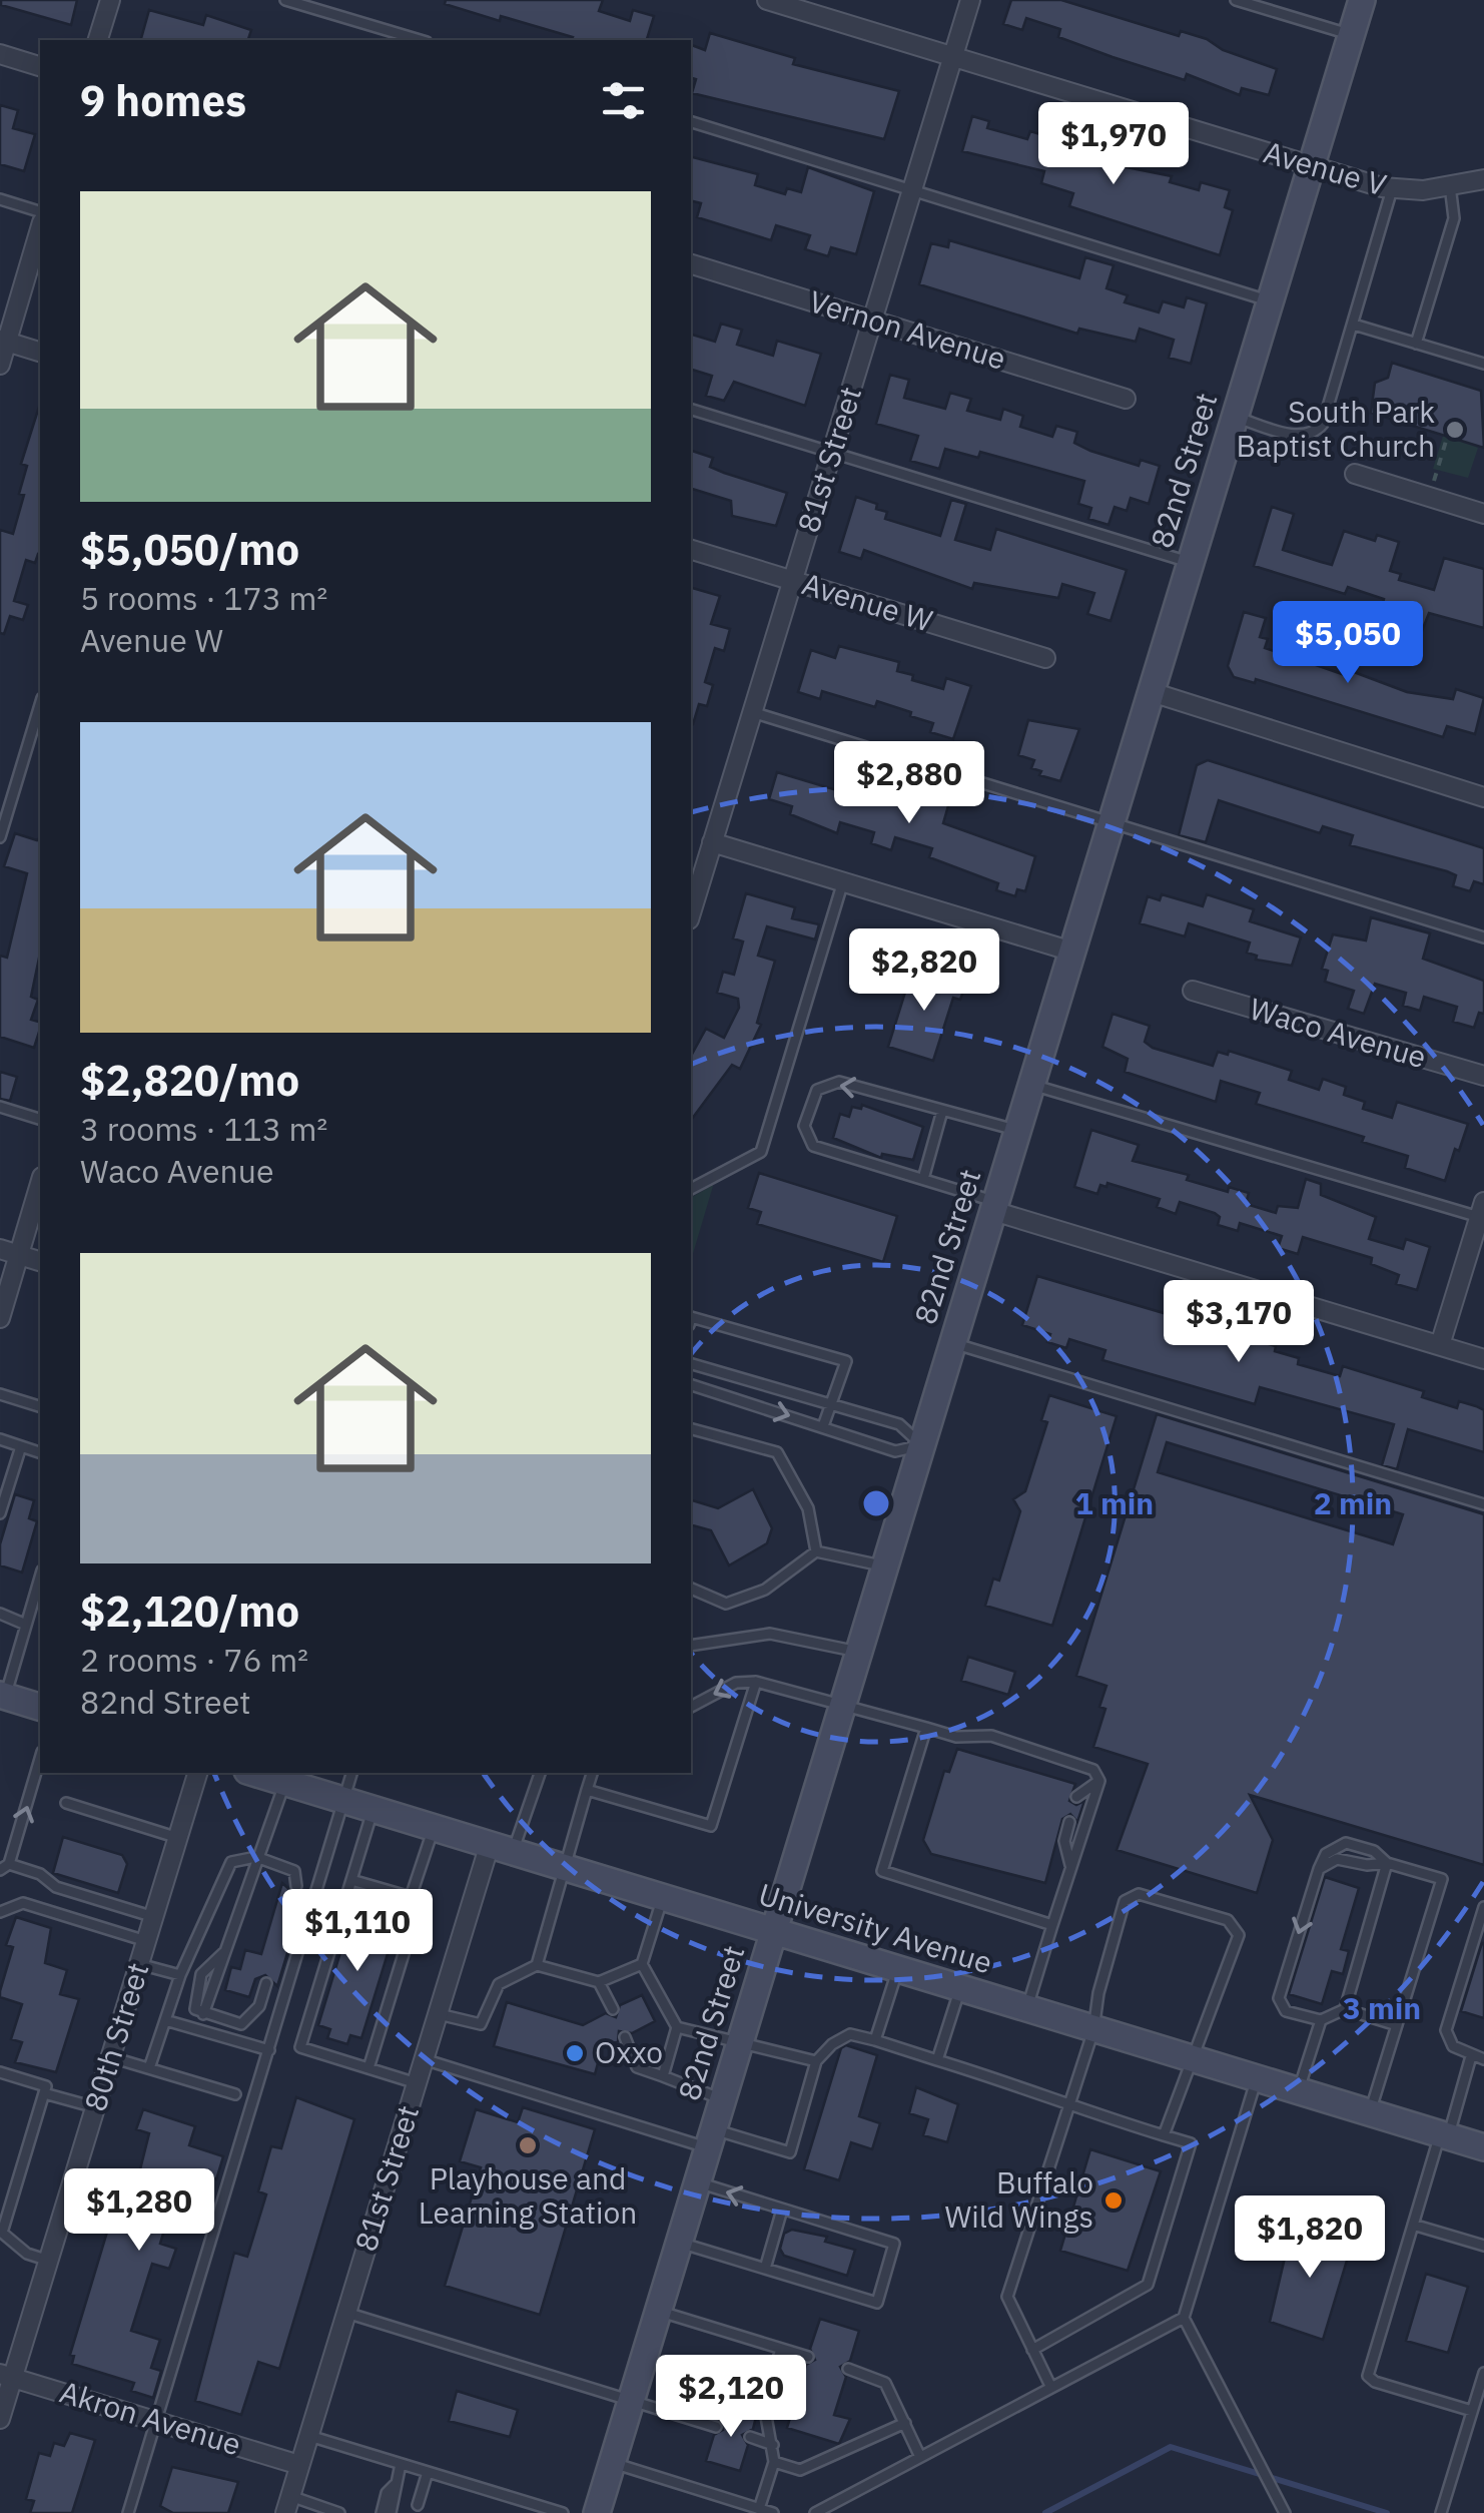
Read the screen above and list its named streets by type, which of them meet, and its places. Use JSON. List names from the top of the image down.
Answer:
{
  "streets": {
    "main road": ["82nd Street", "University Avenue"],
    "street": [
      "Avenue V",
      "Vernon Avenue",
      "81st Street",
      "Avenue W",
      "Waco Avenue",
      "80th Street",
      "Akron Avenue"
    ]
  },
  "crossings": [
    ["Avenue V", "81st Street"],
    ["Avenue V", "82nd Street"],
    ["Vernon Avenue", "81st Street"],
    ["81st Street", "Avenue W"],
    ["81st Street", "University Avenue"],
    ["81st Street", "Akron Avenue"],
    ["82nd Street", "University Avenue"],
    ["80th Street", "Akron Avenue"]
  ],
  "places": [
    "South Park Baptist Church",
    "Oxxo",
    "Playhouse and Learning Station",
    "Buffalo Wild Wings"
  ],
  "page": {
    "heading": "9 homes",
    "price": [
      "$1,970",
      "$5,050",
      "$2,880",
      "$2,820",
      "$3,170",
      "$1,110",
      "$1,280",
      "$1,820",
      "$2,120"
    ],
    "list": [
      {
        "name": "$5,050/mo",
        "note": "5 rooms · 173 m² · Avenue W"
      },
      {
        "name": "$2,820/mo",
        "note": "3 rooms · 113 m² · Waco Avenue"
      },
      {
        "name": "$2,120/mo",
        "note": "2 rooms · 76 m² · 82nd Street"
      }
    ]
  },
  "rings": ["1 min", "2 min", "3 min"]
}
